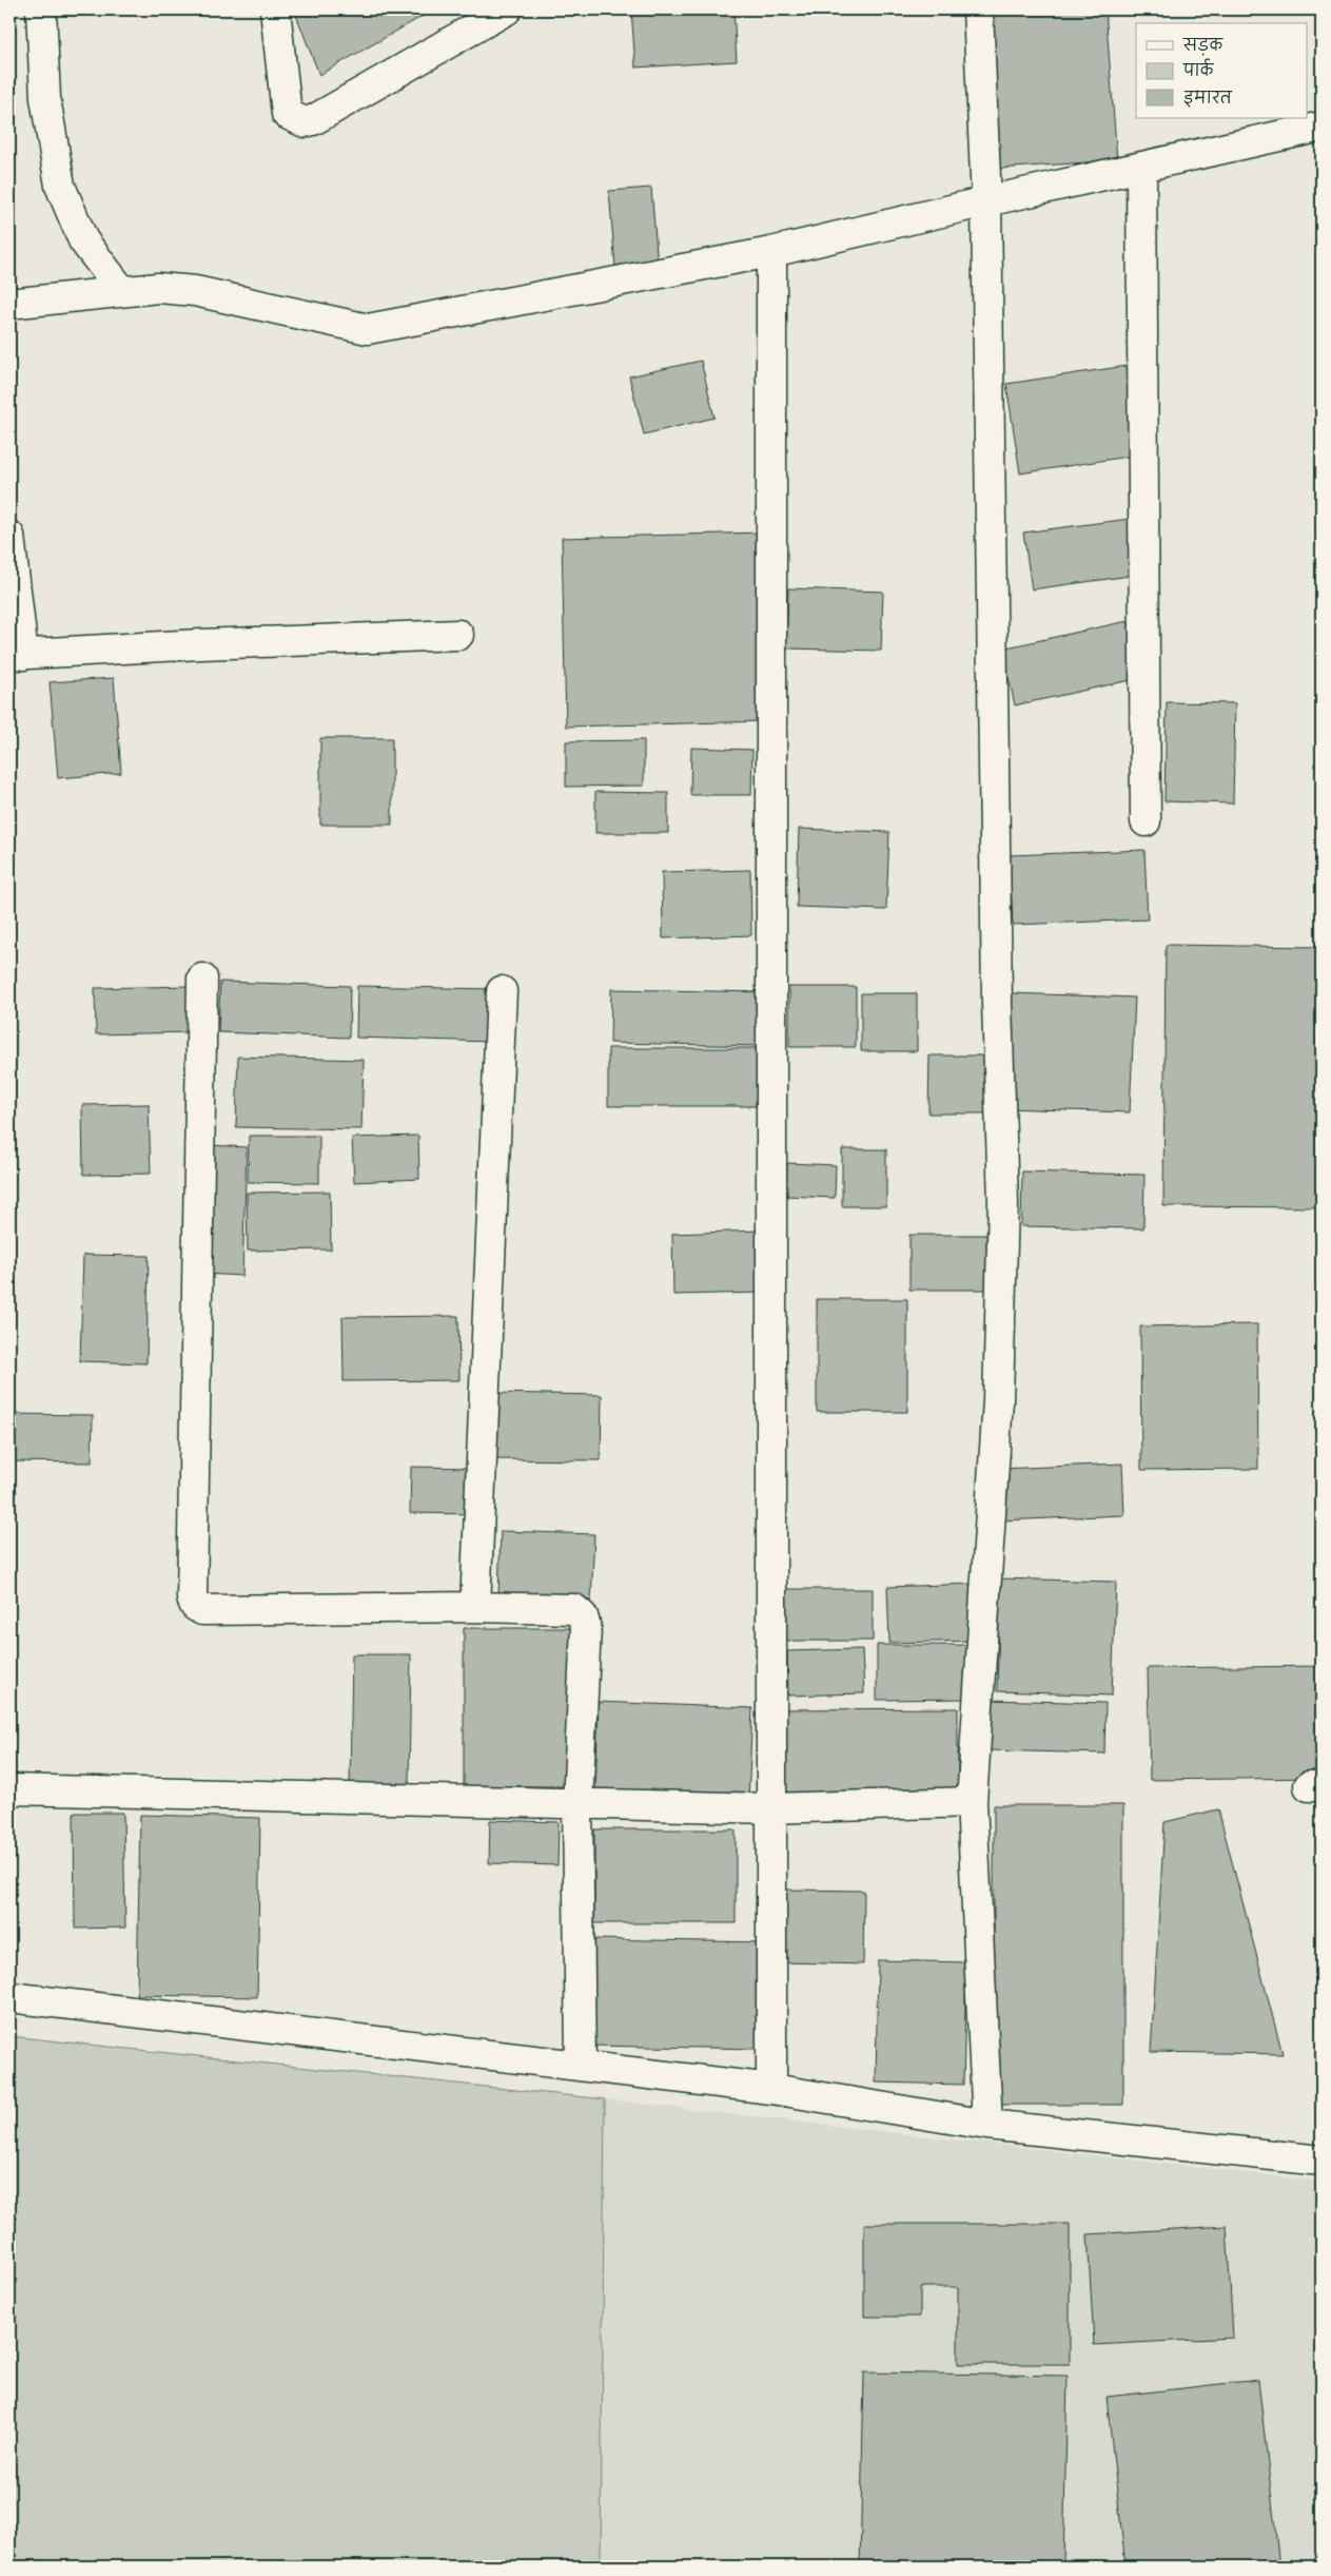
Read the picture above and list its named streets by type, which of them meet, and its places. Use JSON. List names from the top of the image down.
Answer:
{
  "legend": ["सड़क", "पार्क", "इमारत"]
}
